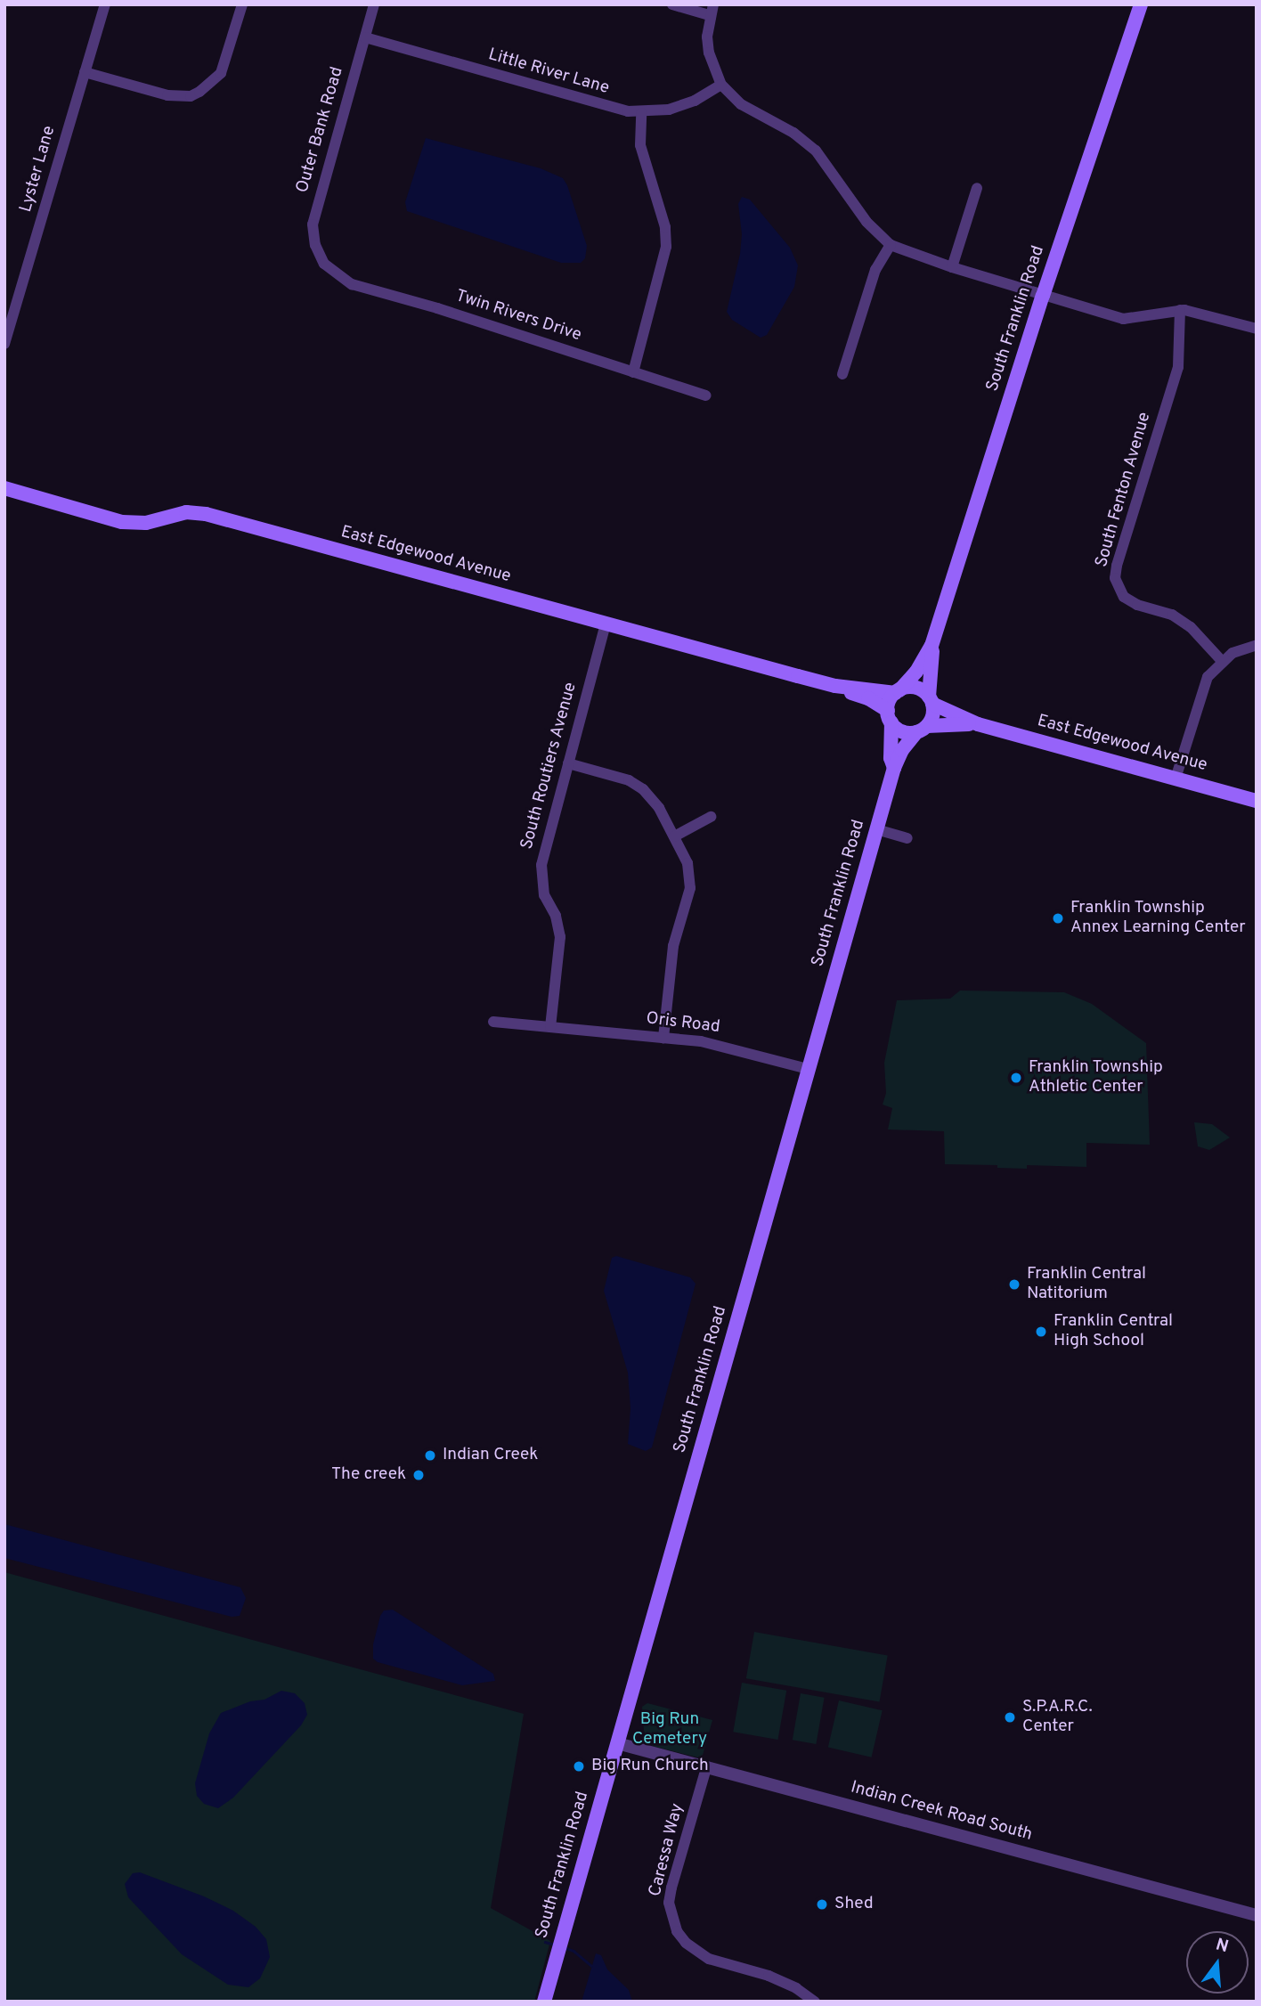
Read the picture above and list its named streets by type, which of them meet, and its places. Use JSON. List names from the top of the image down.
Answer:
{
  "streets": {
    "main road": ["South Franklin Road", "East Edgewood Avenue"],
    "street": [
      "Little River Lane",
      "Outer Bank Road",
      "Lyster Lane",
      "Twin Rivers Drive",
      "South Fenton Avenue",
      "South Routiers Avenue",
      "Oris Road",
      "Indian Creek Road South",
      "Caressa Way"
    ]
  },
  "crossings": [
    ["Little River Lane", "Outer Bank Road"],
    ["Outer Bank Road", "Twin Rivers Drive"],
    ["South Franklin Road", "Oris Road"],
    ["South Franklin Road", "Indian Creek Road South"],
    ["East Edgewood Avenue", "South Routiers Avenue"],
    ["South Routiers Avenue", "Oris Road"],
    ["Indian Creek Road South", "Caressa Way"]
  ],
  "parks": ["Big Run Cemetery"],
  "places": [
    "Franklin Township Annex Learning Center",
    "Franklin Township Athletic Center",
    "Franklin Central Natitorium",
    "Franklin Central High School",
    "Indian Creek",
    "The creek",
    "S.P.A.R.C. Center",
    "Big Run Church",
    "Shed"
  ],
  "north": "top"
}
